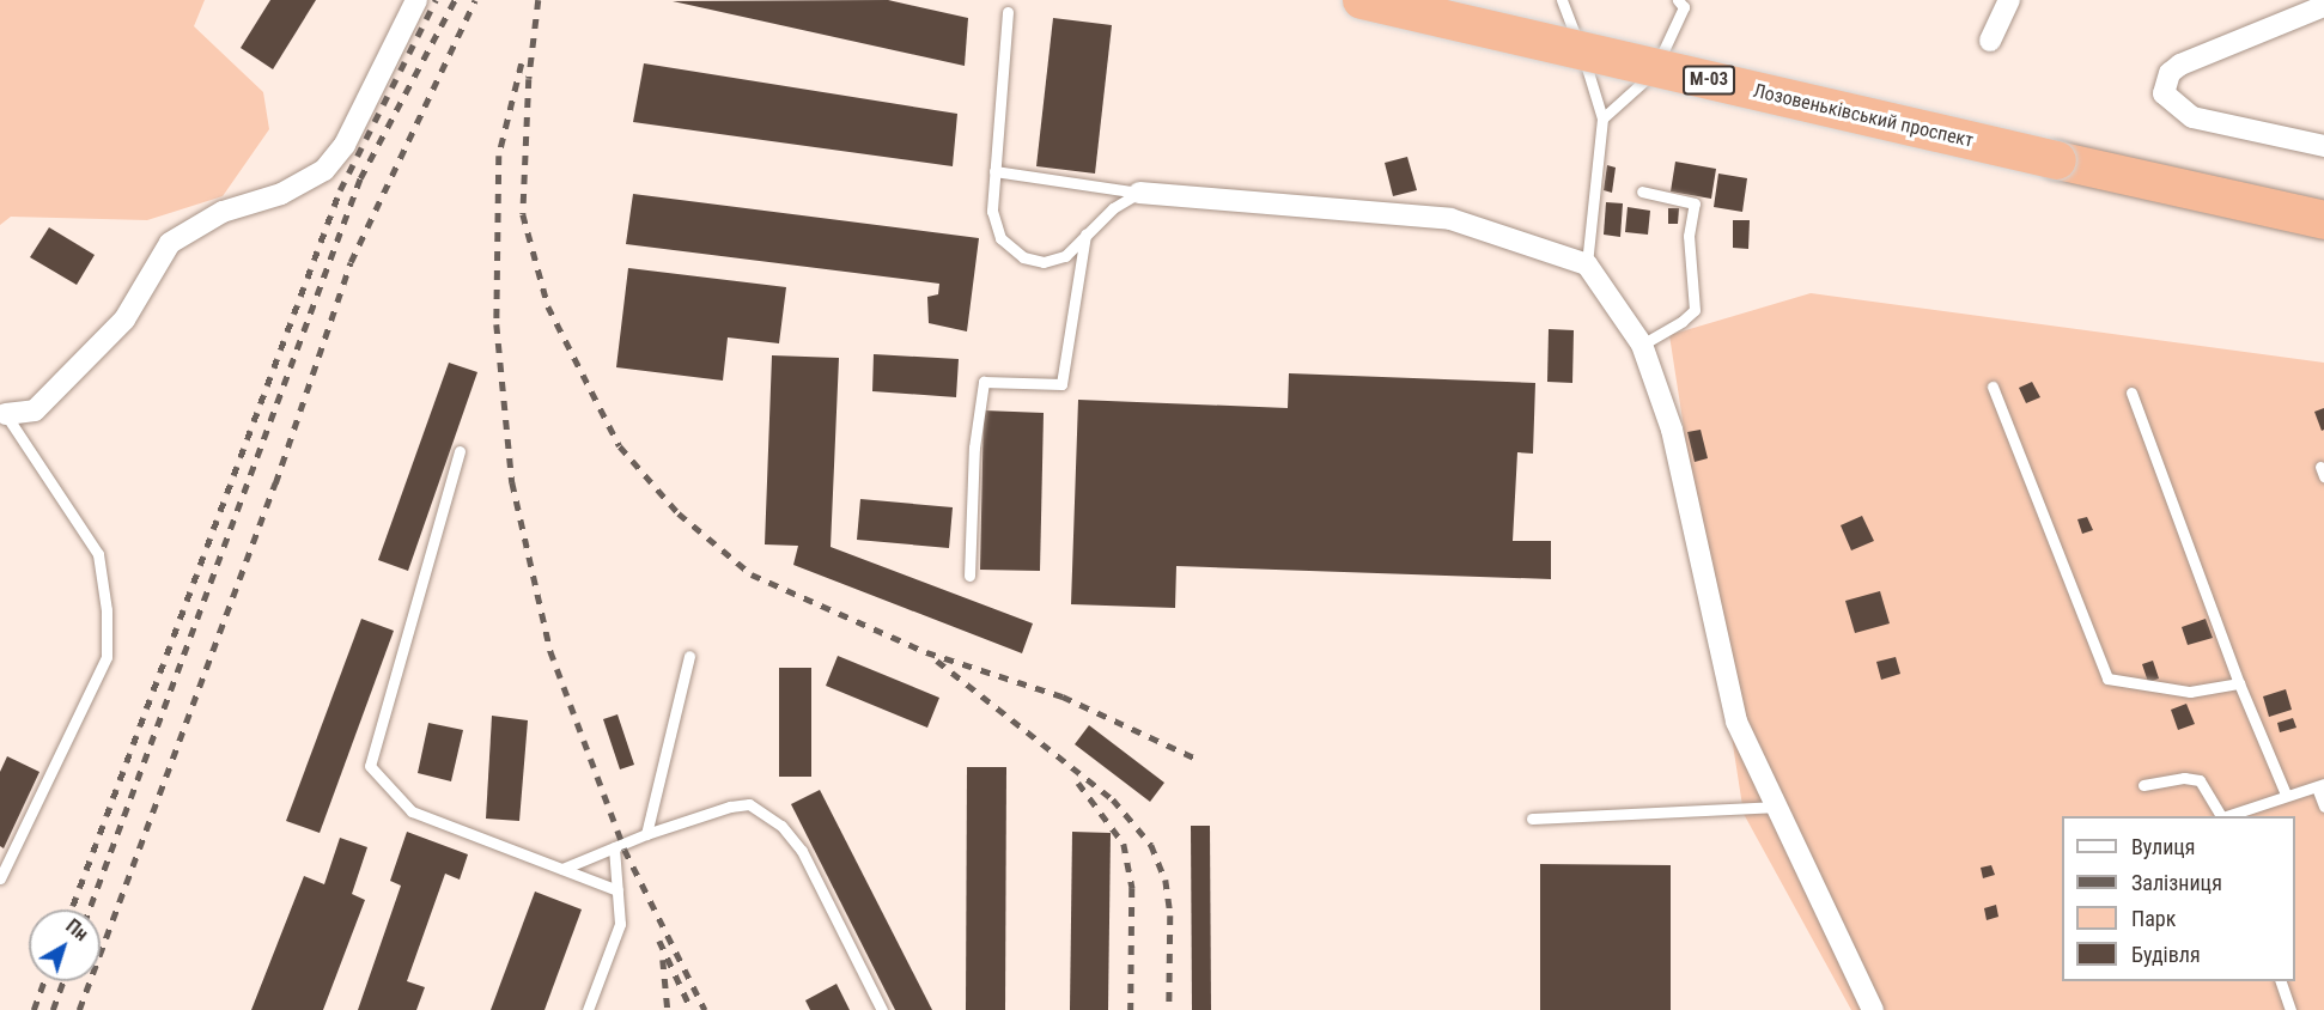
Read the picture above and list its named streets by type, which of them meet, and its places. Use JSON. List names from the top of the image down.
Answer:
{
  "streets": {
    "highway": ["М-03", "Лозовеньківський проспект"]
  },
  "legend": [
    "Вулиця",
    "Залізниця",
    "Парк",
    "Будівля"
  ],
  "north": "top right"
}
